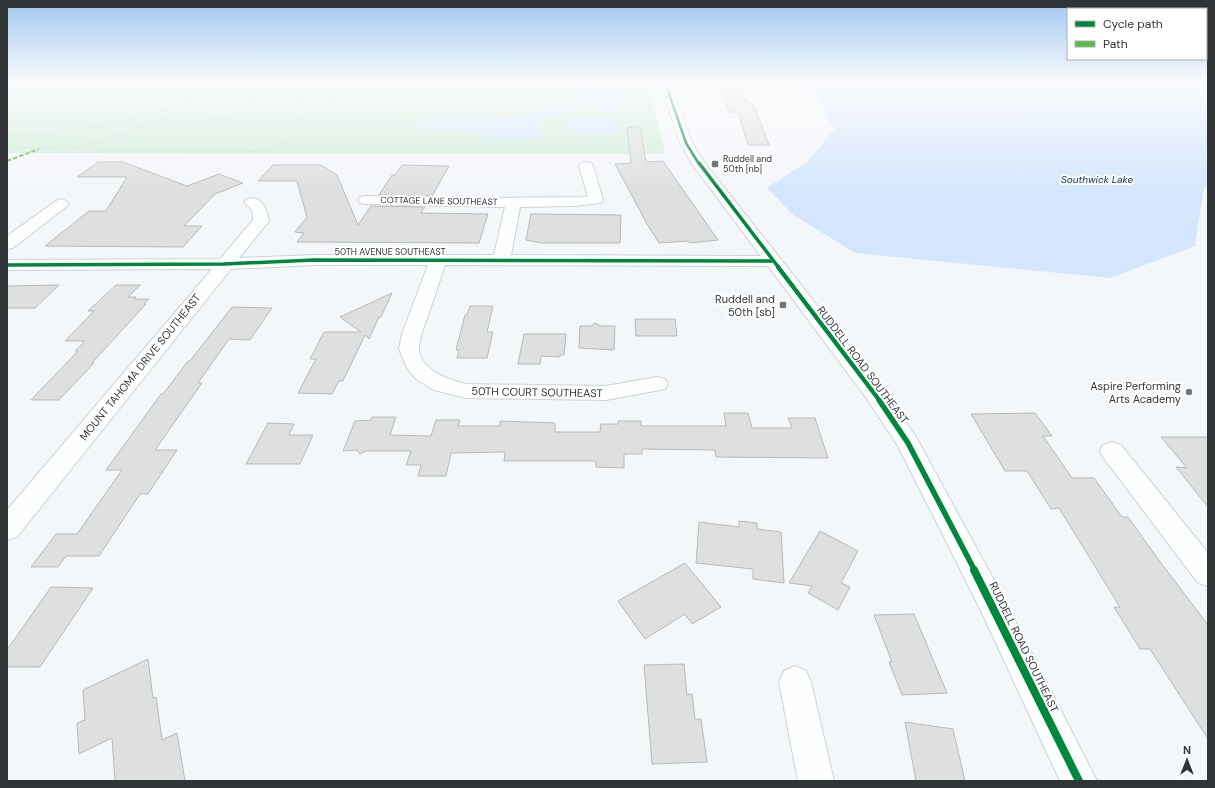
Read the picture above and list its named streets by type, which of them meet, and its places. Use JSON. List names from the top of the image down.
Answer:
{
  "streets": {
    "street": [
      "COTTAGE LANE SOUTHEAST",
      "50TH AVENUE SOUTHEAST",
      "RUDDELL ROAD SOUTHEAST",
      "MOUNT TAHOMA DRIVE SOUTHEAST",
      "50TH COURT SOUTHEAST"
    ]
  },
  "crossings": [
    ["COTTAGE LANE SOUTHEAST", "50TH AVENUE SOUTHEAST"],
    ["50TH AVENUE SOUTHEAST", "RUDDELL ROAD SOUTHEAST"],
    ["50TH AVENUE SOUTHEAST", "MOUNT TAHOMA DRIVE SOUTHEAST"],
    ["50TH AVENUE SOUTHEAST", "50TH COURT SOUTHEAST"]
  ],
  "water": ["Southwick Lake"],
  "places": {
    "transit": ["Ruddell and 50th [nb]", "Ruddell and 50th [sb]"],
    "other": ["Aspire Performing Arts Academy"]
  },
  "legend": ["Cycle path", "Path"],
  "north": "top"
}
